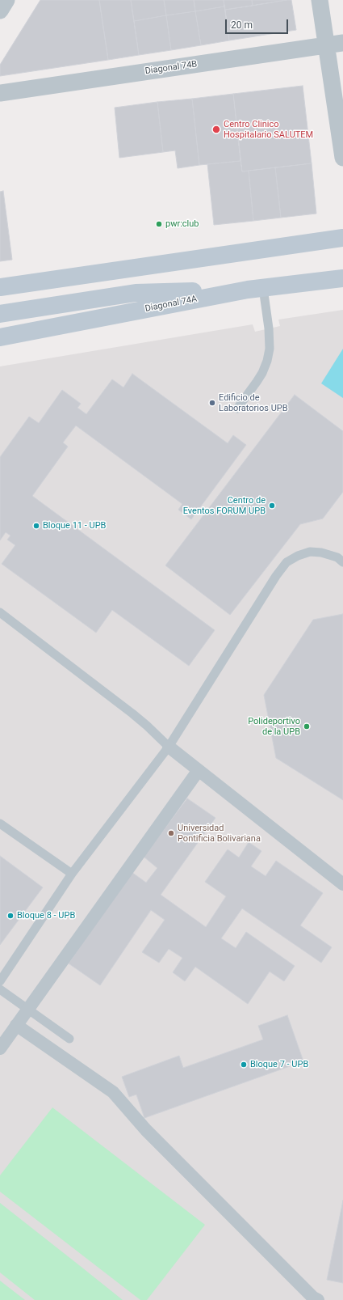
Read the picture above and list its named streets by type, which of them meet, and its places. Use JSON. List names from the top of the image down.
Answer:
{
  "streets": {
    "main road": ["Diagonal 74A"],
    "street": ["Diagonal 74B"]
  },
  "places": [
    "Centro Clinico Hospitalario SALUTEM",
    "pwr:club",
    "Edificio de Laboratorios UPB",
    "Centro de Eventos FORUM UPB",
    "Bloque 11 - UPB",
    "Polideportivo de la UPB",
    "Universidad Pontificia Bolivariana",
    "Bloque 8 - UPB",
    "Bloque 7 - UPB"
  ],
  "scale_bar": "20 m"
}
